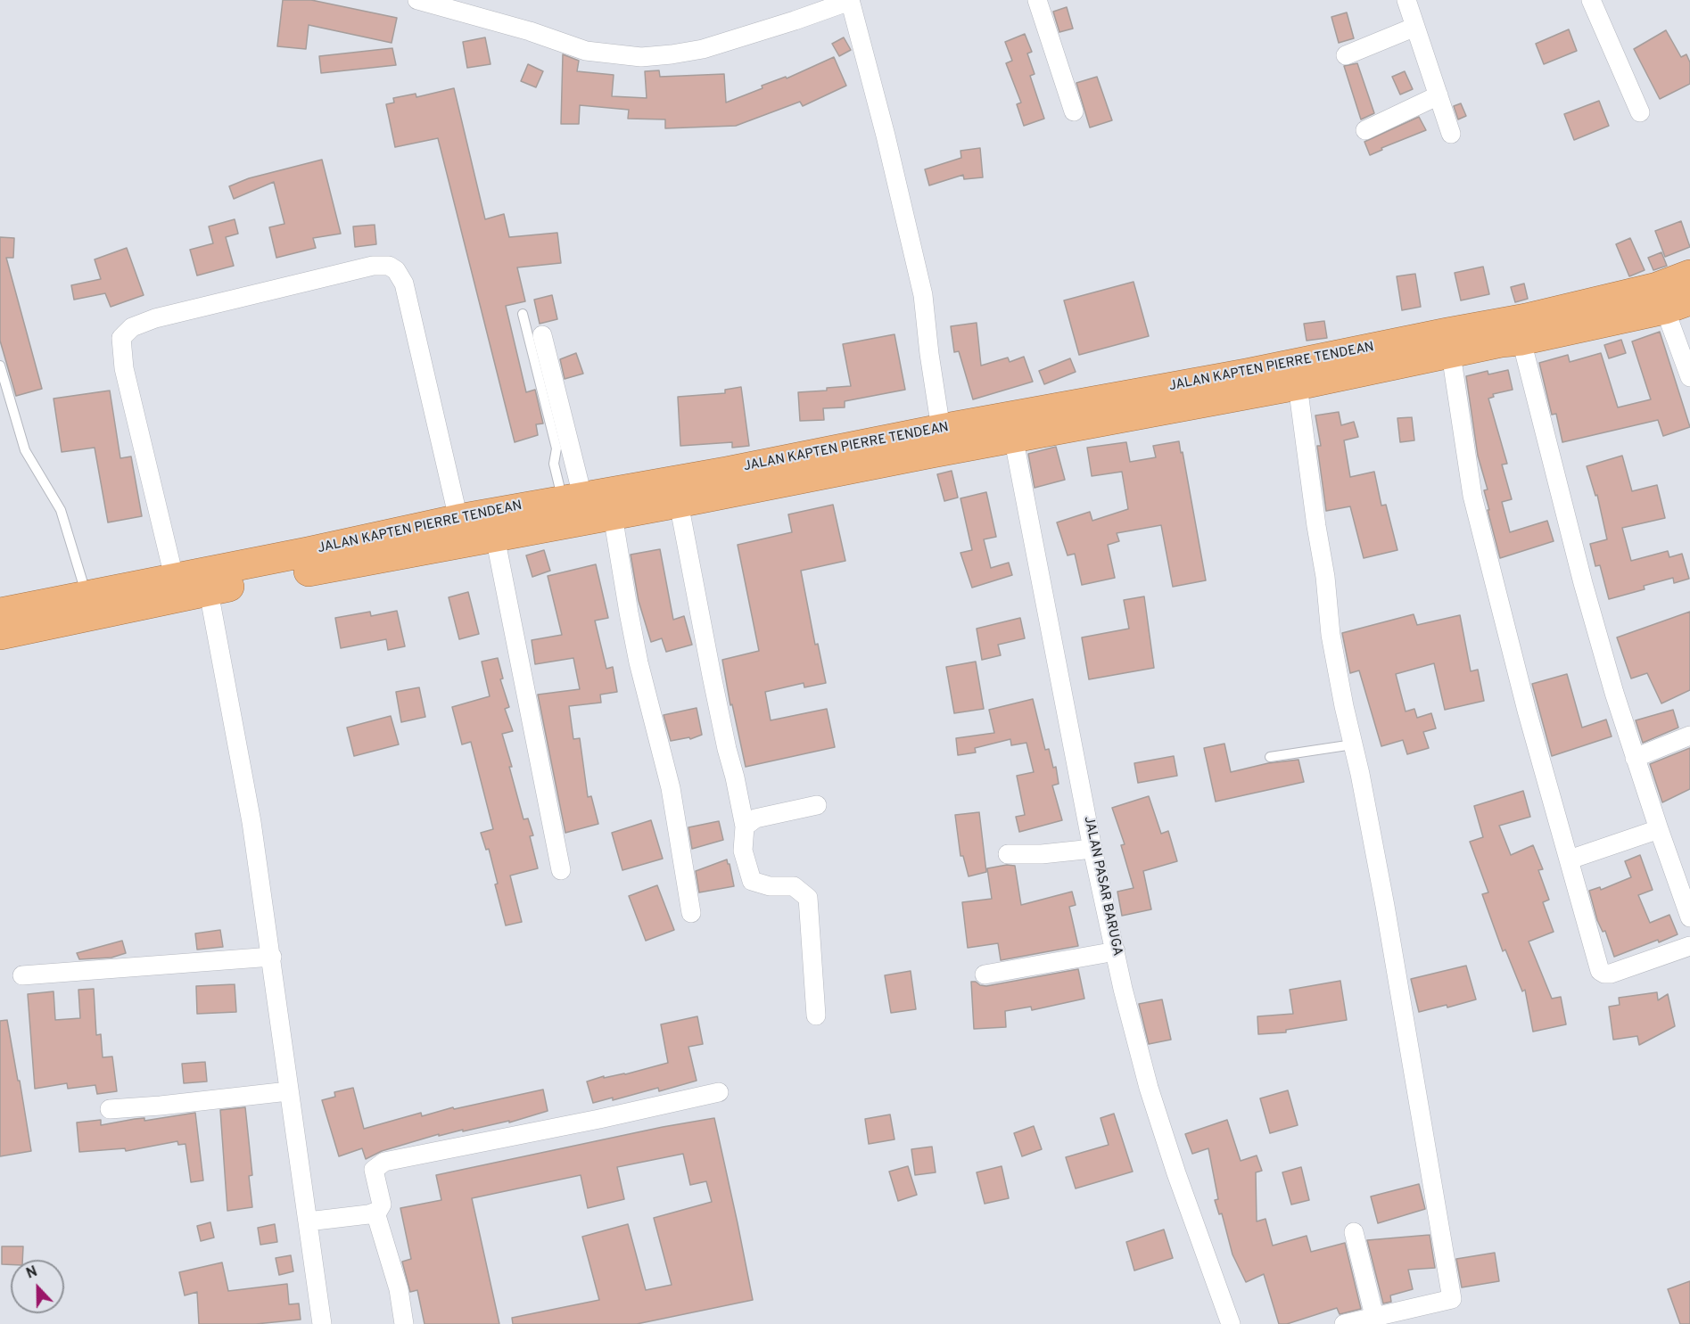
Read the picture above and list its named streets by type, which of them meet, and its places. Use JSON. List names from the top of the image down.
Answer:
{
  "streets": {
    "highway": ["JALAN KAPTEN PIERRE TENDEAN"],
    "street": ["JALAN PASAR BARUGA"]
  },
  "crossings": [
    ["JALAN KAPTEN PIERRE TENDEAN", "JALAN PASAR BARUGA"]
  ],
  "north": "top"
}
